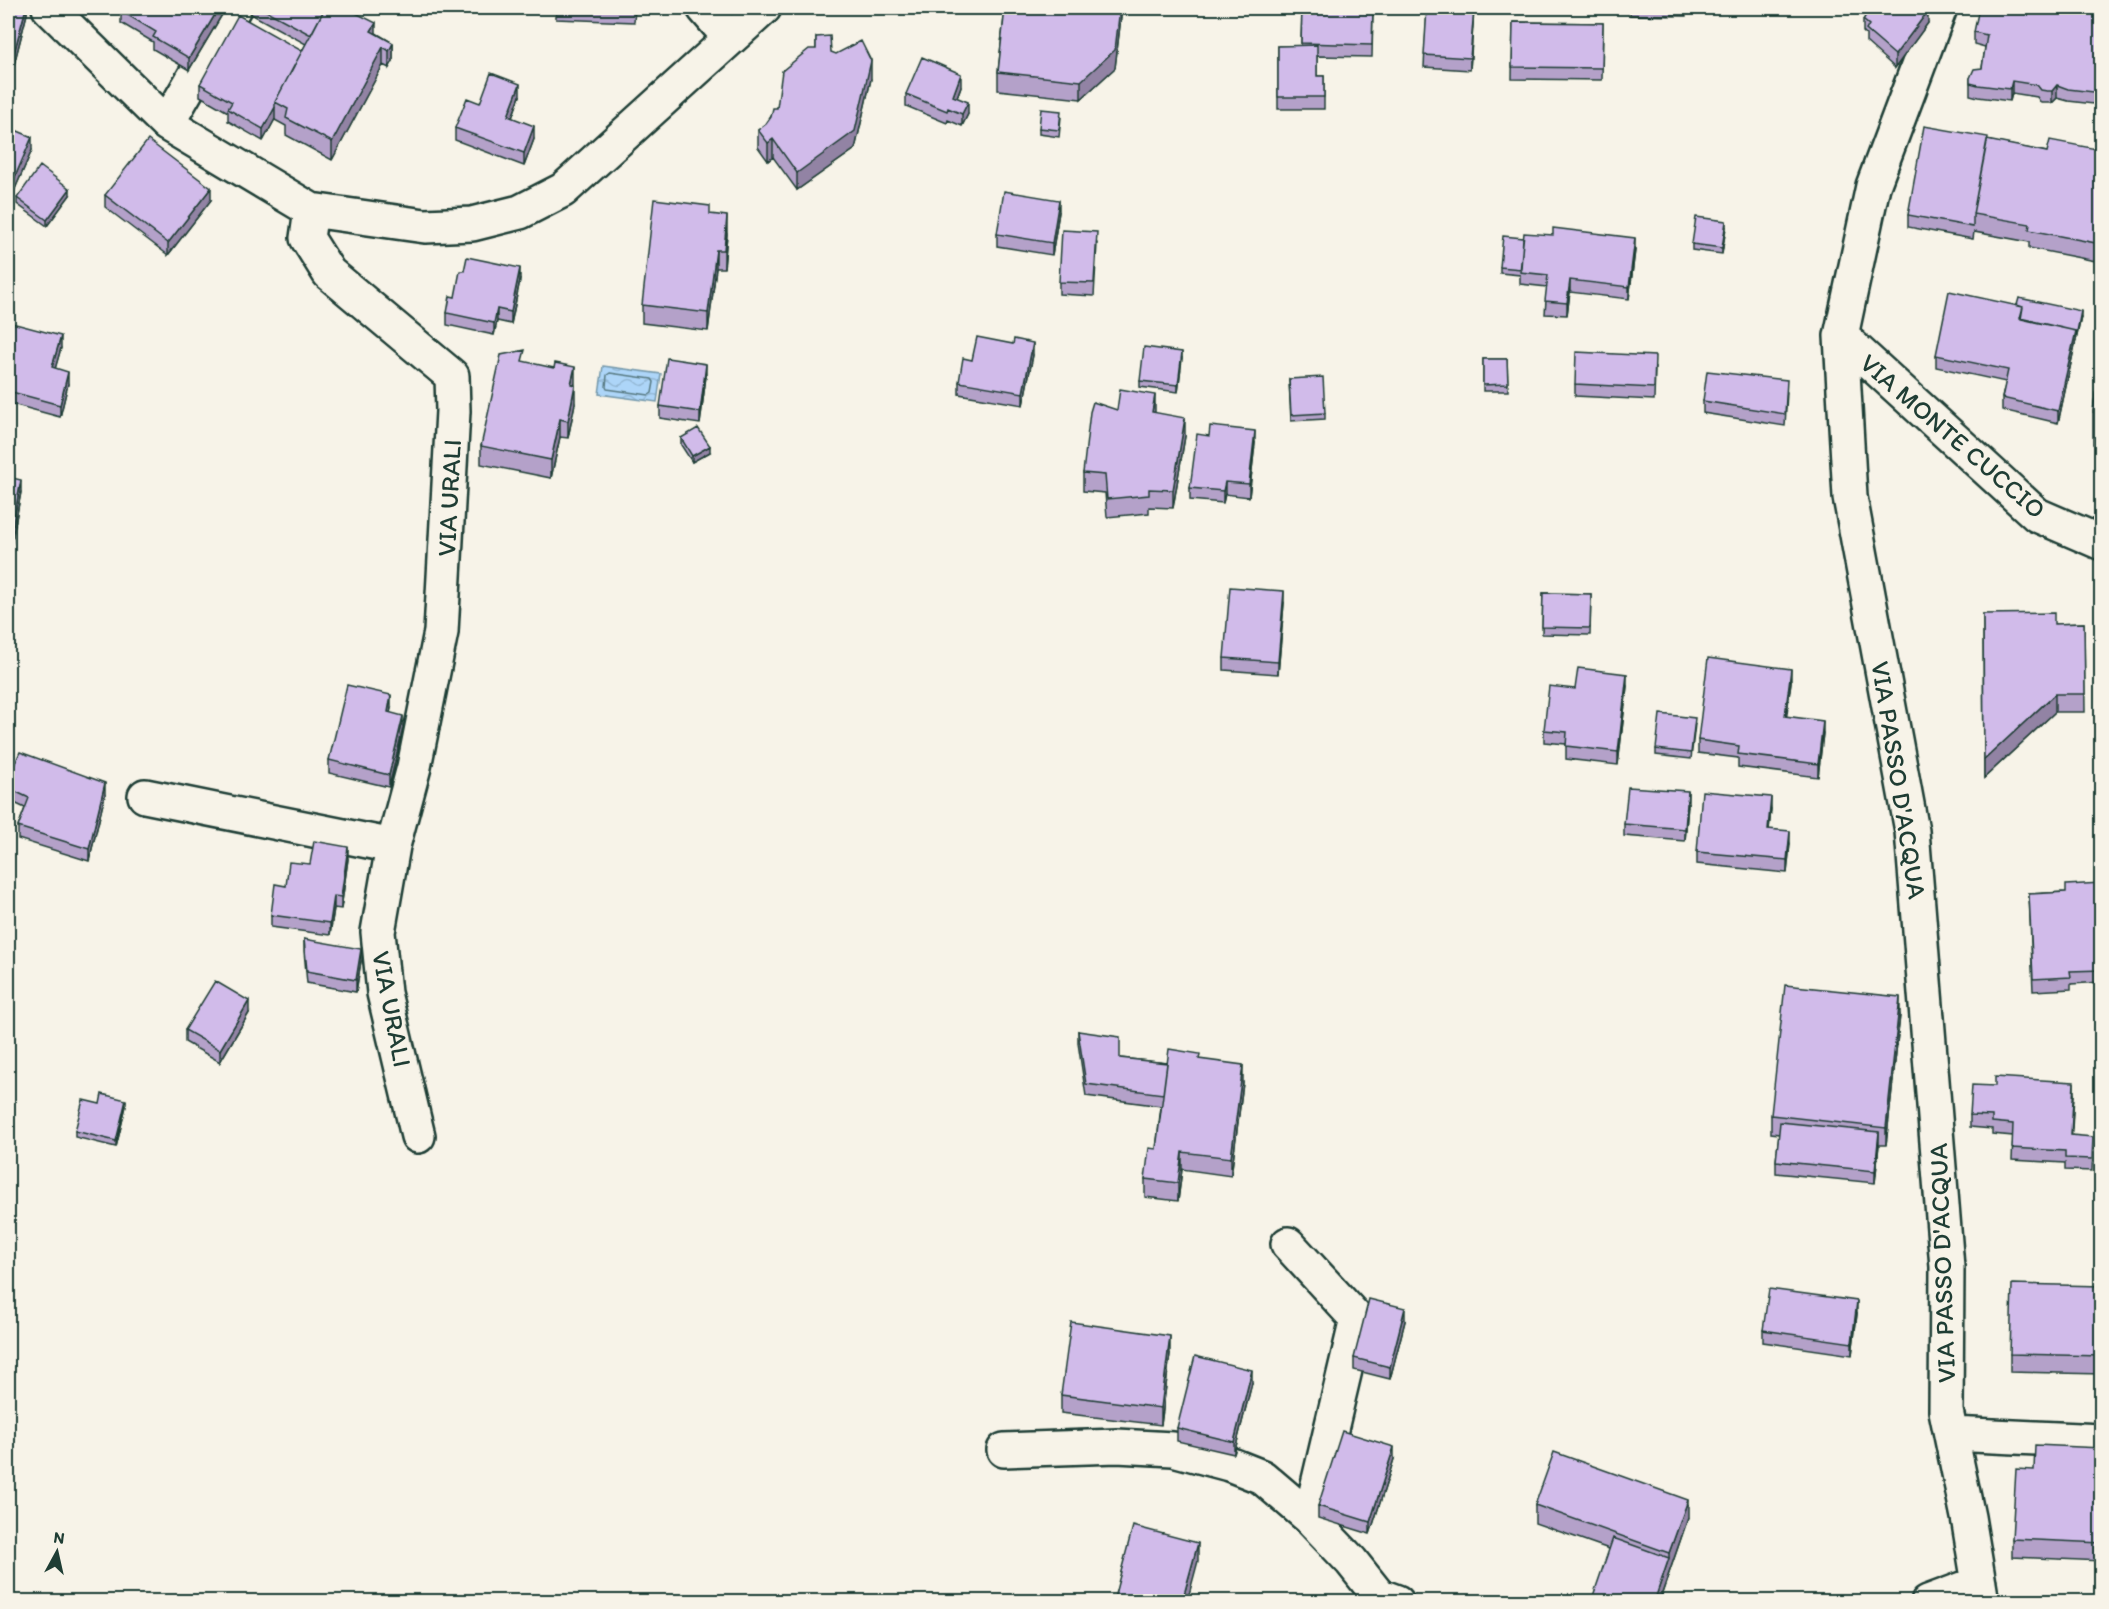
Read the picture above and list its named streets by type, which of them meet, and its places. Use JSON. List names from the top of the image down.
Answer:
{
  "streets": {
    "street": ["VIA MONTE CUCCIO", "VIA URALI", "VIA PASSO D'ACQUA"]
  },
  "crossings": [
    ["VIA MONTE CUCCIO", "VIA PASSO D'ACQUA"]
  ],
  "north": "top"
}
